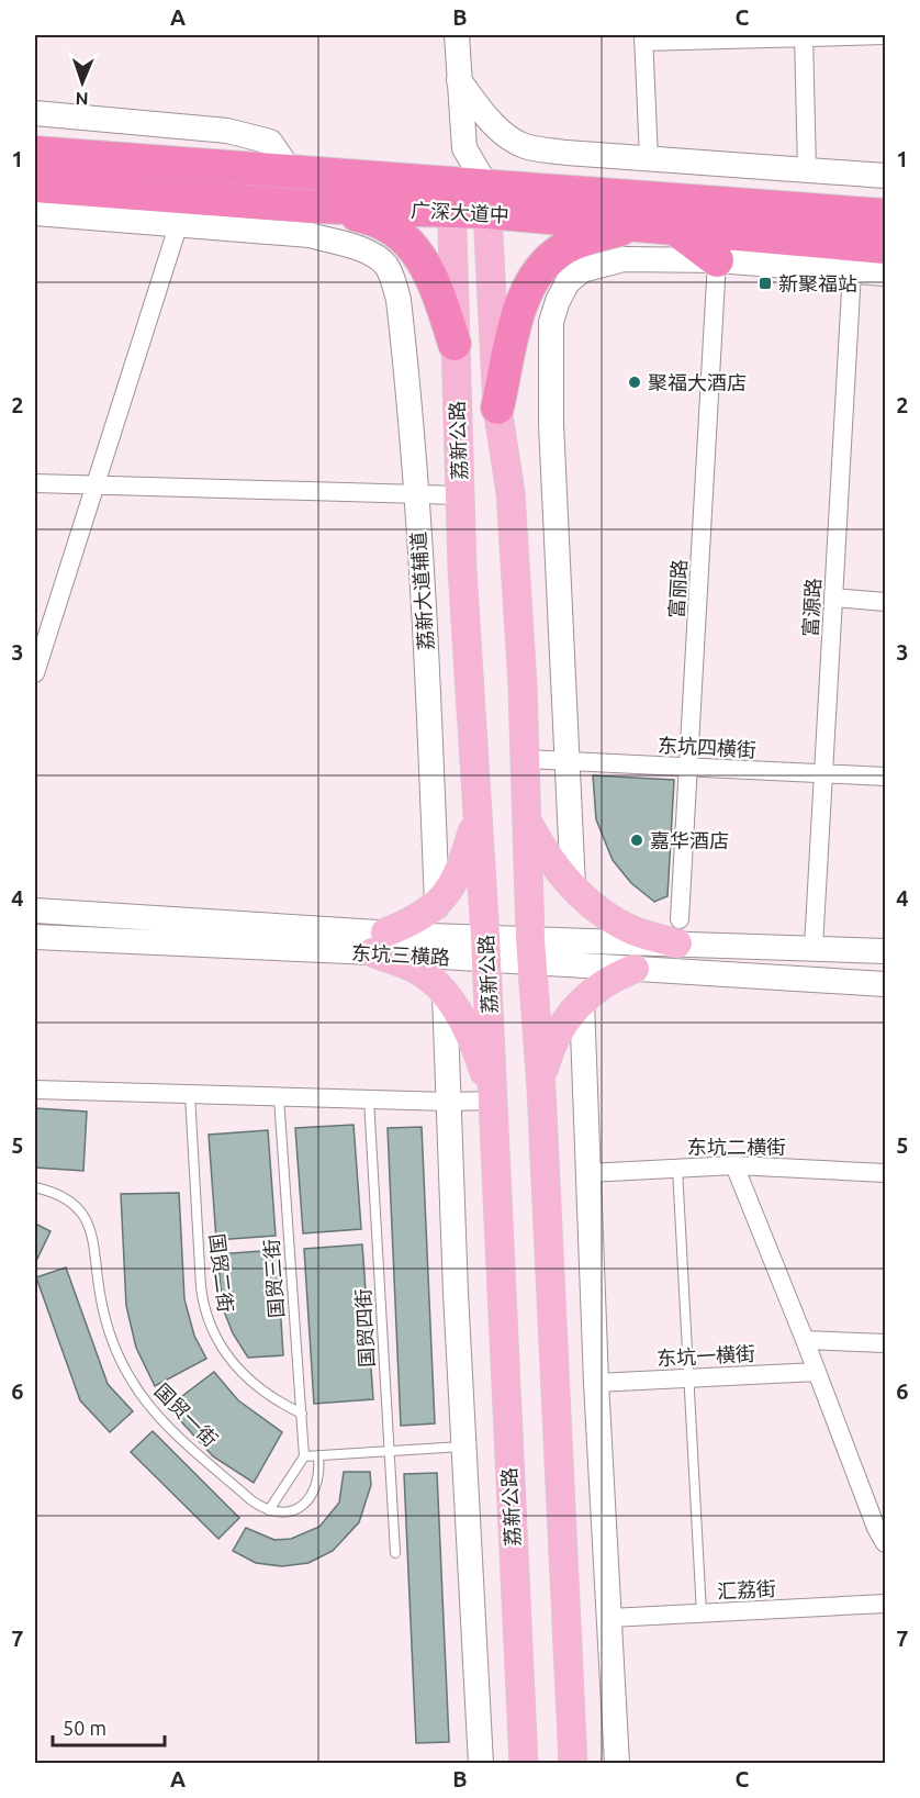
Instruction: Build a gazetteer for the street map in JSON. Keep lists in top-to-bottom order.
{
  "streets": {
    "highway": ["广深大道中"],
    "main road": ["荔新公路"],
    "street": [
      "富丽路",
      "荔新大道辅道",
      "富源路",
      "东坑四横街",
      "东坑三横路",
      "东坑二横街",
      "东坑一横街",
      "汇荔街"
    ],
    "lane": [
      "国贸二街",
      "国贸三街",
      "国贸四街",
      "国贸一街"
    ]
  },
  "crossings": [
    ["广深大道中", "荔新公路"],
    ["荔新公路", "东坑四横街"],
    ["荔新公路", "东坑三横路"],
    ["富丽路", "东坑四横街"],
    ["富丽路", "东坑三横路"],
    ["富源路", "东坑四横街"],
    ["富源路", "东坑三横路"],
    ["国贸二街", "国贸三街"]
  ],
  "places": {
    "transit": ["新聚福站"],
    "other": ["聚福大酒店", "嘉华酒店"]
  },
  "scale_bar": "50 m",
  "north": "bottom",
  "grid": {
    "columns": ["A", "B", "C"],
    "rows": [
      "1",
      "2",
      "3",
      "4",
      "5",
      "6",
      "7"
    ]
  }
}
